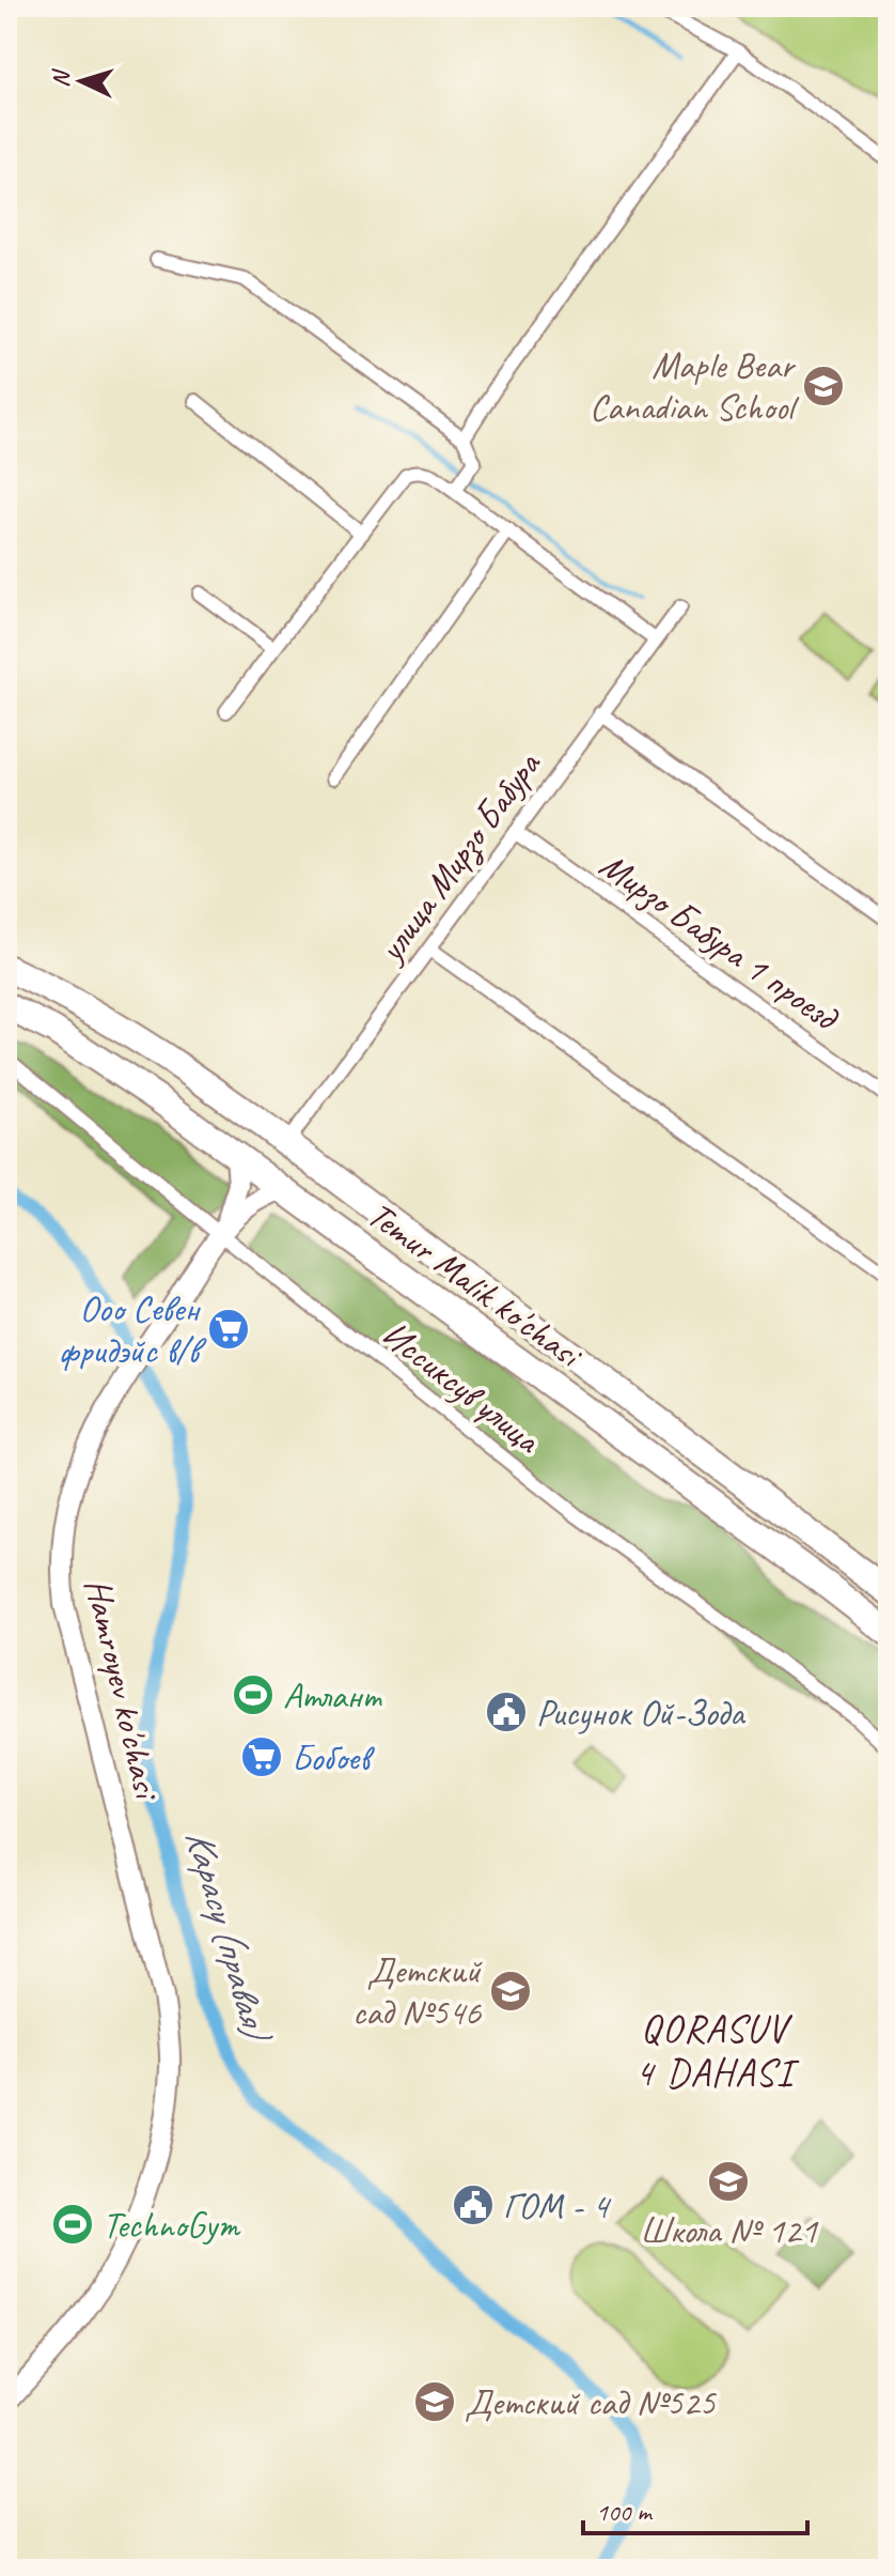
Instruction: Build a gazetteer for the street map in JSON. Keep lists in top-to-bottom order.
{
  "streets": {
    "highway": ["Temur Malik ko'chasi"],
    "main road": ["Hamroyev ko'chasi"],
    "street": ["улица Мирзо Бабура", "Мирзо Бабура 1 проезд", "Иссиксув улица"]
  },
  "crossings": [
    ["улица Мирзо Бабура", "Мирзо Бабура 1 проезд"],
    ["улица Мирзо Бабура", "Temur Malik ko'chasi"],
    ["Temur Malik ko'chasi", "Hamroyev ko'chasi"],
    ["Иссиксув улица", "Hamroyev ko'chasi"]
  ],
  "districts": ["QORASUV 4 DAHASI"],
  "water": ["Карасу (правая)"],
  "places": {
    "school or university": [
      "Maple Bear Canadian School",
      "Детский сад №546",
      "Школа № 121",
      "Детский сад №525"
    ],
    "supermarket": ["Ооо Севен фридэйс в/в", "Бобоев"],
    "sports": ["Атлант", "TechnoGym"],
    "public building": ["Рисунок Ой-Зода", "ГОМ - 4"]
  },
  "scale_bar": "100 m",
  "north": "left"
}
